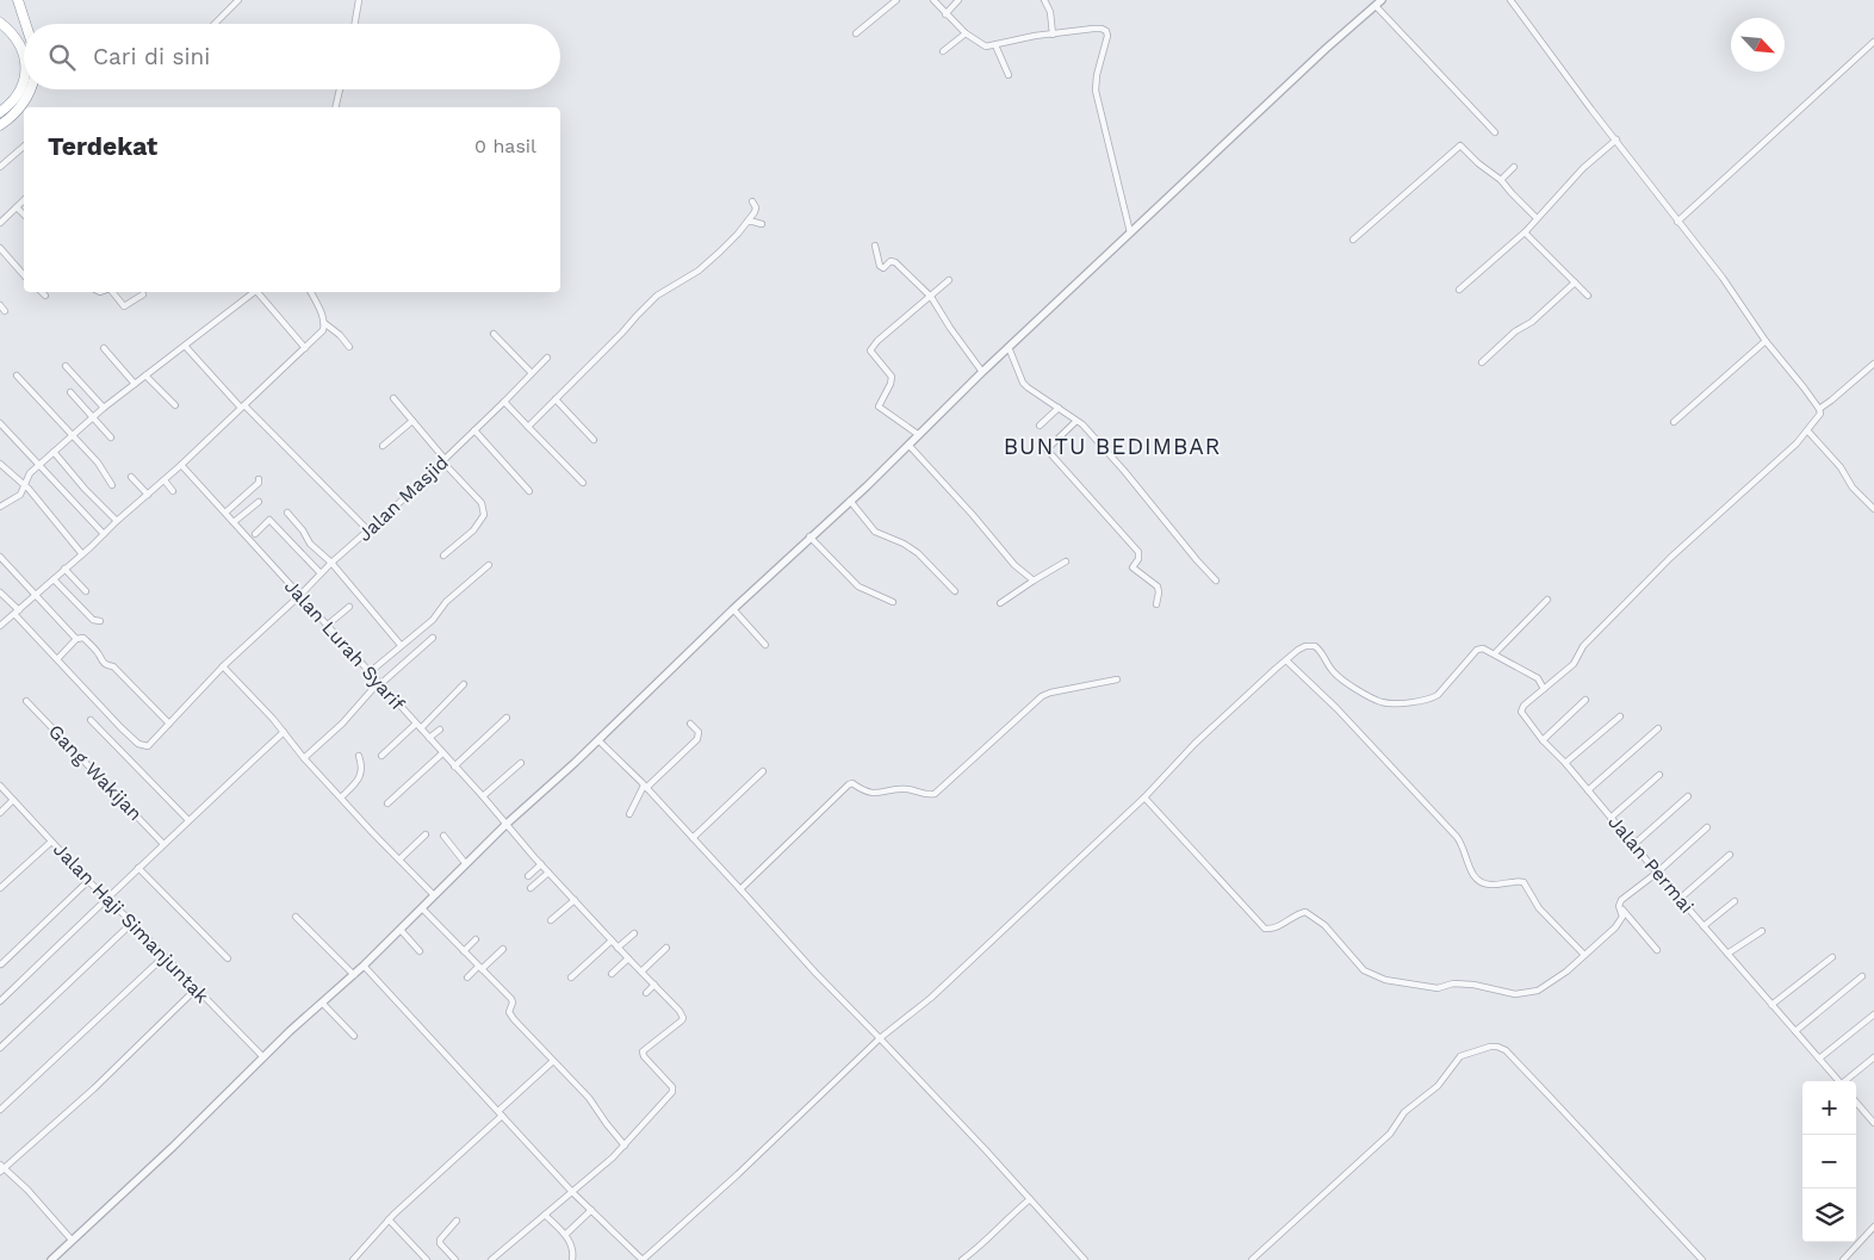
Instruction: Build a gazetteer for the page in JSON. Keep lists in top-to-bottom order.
{
  "streets": {
    "street": [
      "Jalan Masjid",
      "Jalan Lurah Syarif",
      "Gang Wakijan",
      "Jalan Permai",
      "Jalan Haji Simanjuntak"
    ]
  },
  "crossings": [
    ["Jalan Masjid", "Jalan Lurah Syarif"]
  ],
  "districts": ["BUNTU BEDIMBAR"],
  "north": "bottom right",
  "page": {
    "search": "Cari di sini",
    "heading": ["Terdekat", "0 hasil"],
    "map_buttons": ["+", "−"]
  }
}
